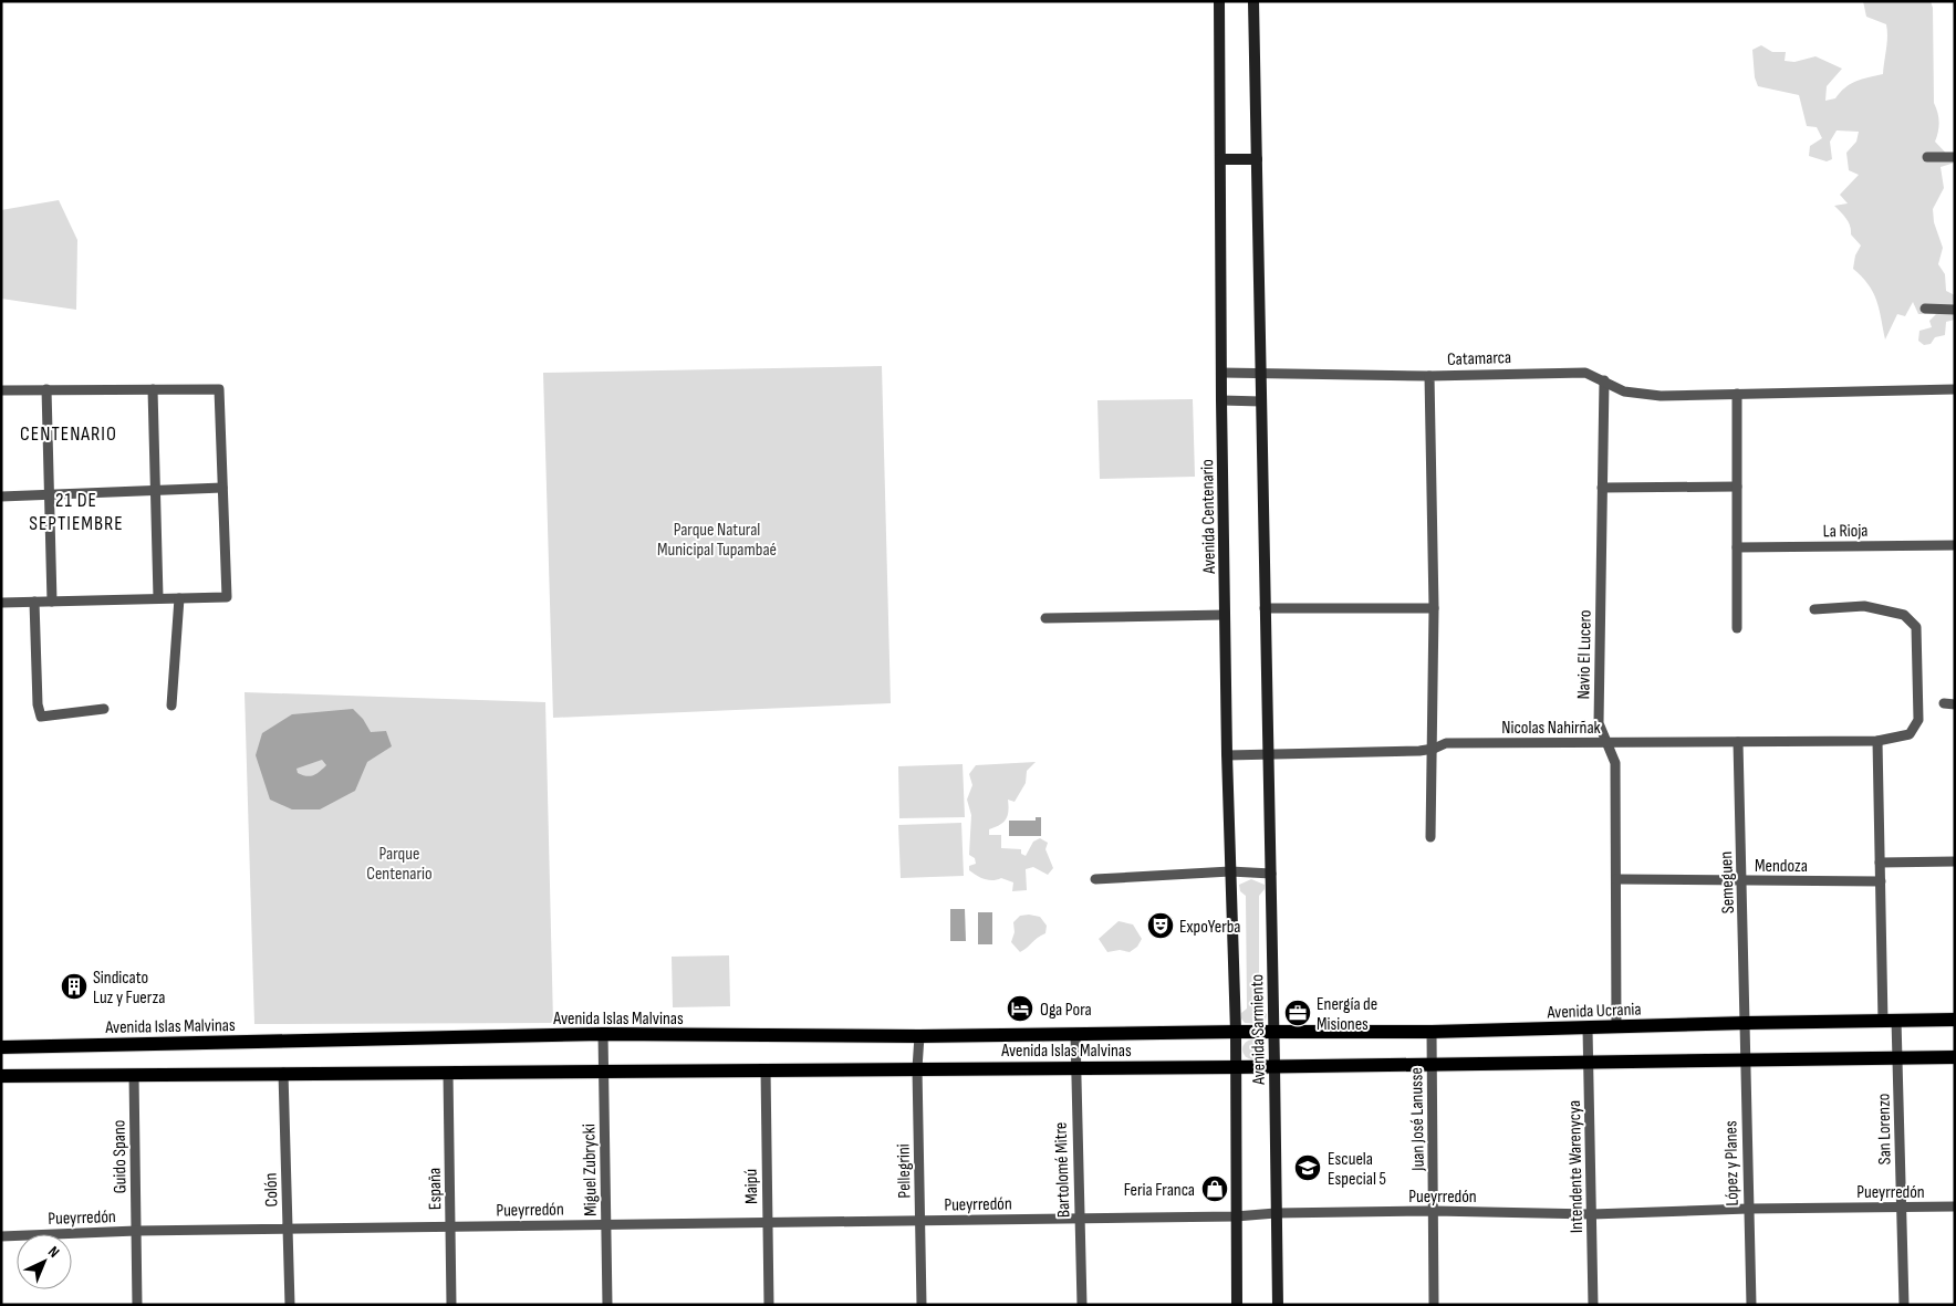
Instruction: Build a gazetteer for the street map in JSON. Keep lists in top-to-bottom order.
{
  "streets": {
    "main road": [
      "Avenida Centenario",
      "Avenida Ucrania",
      "Avenida Islas Malvinas",
      "Avenida Sarmiento"
    ],
    "street": [
      "Catamarca",
      "La Rioja",
      "Navio El Lucero",
      "Nicolas Nahirñak",
      "Mendoza",
      "Semeguen",
      "Juan José Lanusse",
      "San Lorenzo",
      "Guido Spano",
      "López y Planes",
      "Intendente Warenycya",
      "Miguel Zubrycki",
      "Bartolomé Mitre",
      "Pellegrini",
      "Maipú",
      "España",
      "Colón",
      "Pueyrredón"
    ]
  },
  "crossings": [
    ["Catamarca", "Navio El Lucero"],
    ["Catamarca", "Nicolas Nahirñak"],
    ["Avenida Centenario", "Nicolas Nahirñak"],
    ["Avenida Centenario", "Avenida Ucrania"],
    ["Avenida Centenario", "Avenida Islas Malvinas"],
    ["Avenida Centenario", "Avenida Sarmiento"],
    ["Navio El Lucero", "Nicolas Nahirñak"],
    ["Navio El Lucero", "Mendoza"],
    ["Navio El Lucero", "Avenida Ucrania"],
    ["Nicolas Nahirñak", "Semeguen"],
    ["Nicolas Nahirñak", "Avenida Sarmiento"],
    ["Nicolas Nahirñak", "San Lorenzo"],
    ["Mendoza", "Semeguen"],
    ["Mendoza", "San Lorenzo"],
    ["Semeguen", "Avenida Ucrania"],
    ["Semeguen", "López y Planes"],
    ["Avenida Ucrania", "Avenida Islas Malvinas"],
    ["Avenida Ucrania", "Avenida Sarmiento"],
    ["Avenida Ucrania", "Juan José Lanusse"],
    ["Avenida Ucrania", "San Lorenzo"],
    ["Avenida Ucrania", "López y Planes"],
    ["Avenida Ucrania", "Intendente Warenycya"],
    ["Avenida Islas Malvinas", "Avenida Sarmiento"],
    ["Avenida Islas Malvinas", "Guido Spano"],
    ["Avenida Islas Malvinas", "Miguel Zubrycki"],
    ["Avenida Islas Malvinas", "Bartolomé Mitre"],
    ["Avenida Islas Malvinas", "Pellegrini"],
    ["Avenida Islas Malvinas", "Maipú"],
    ["Avenida Islas Malvinas", "España"],
    ["Avenida Islas Malvinas", "Colón"],
    ["Avenida Sarmiento", "Pueyrredón"],
    ["Juan José Lanusse", "Pueyrredón"],
    ["San Lorenzo", "Pueyrredón"],
    ["Guido Spano", "Pueyrredón"],
    ["López y Planes", "Pueyrredón"],
    ["Intendente Warenycya", "Pueyrredón"],
    ["Miguel Zubrycki", "Pueyrredón"],
    ["Bartolomé Mitre", "Pueyrredón"],
    ["Pellegrini", "Pueyrredón"],
    ["Maipú", "Pueyrredón"],
    ["España", "Pueyrredón"],
    ["Colón", "Pueyrredón"]
  ],
  "districts": ["CENTENARIO", "21 DE SEPTIEMBRE"],
  "parks": ["Parque Natural Municipal Tupambaé", "Parque Centenario"],
  "places": {
    "theatre": ["ExpoYerba"],
    "building": ["Sindicato Luz y Fuerza"],
    "hotel": ["Oga Pora"],
    "office": ["Energía de Misiones"],
    "school or university": ["Escuela Especial 5"],
    "shop": ["Feria Franca"]
  },
  "north": "top right"
}
